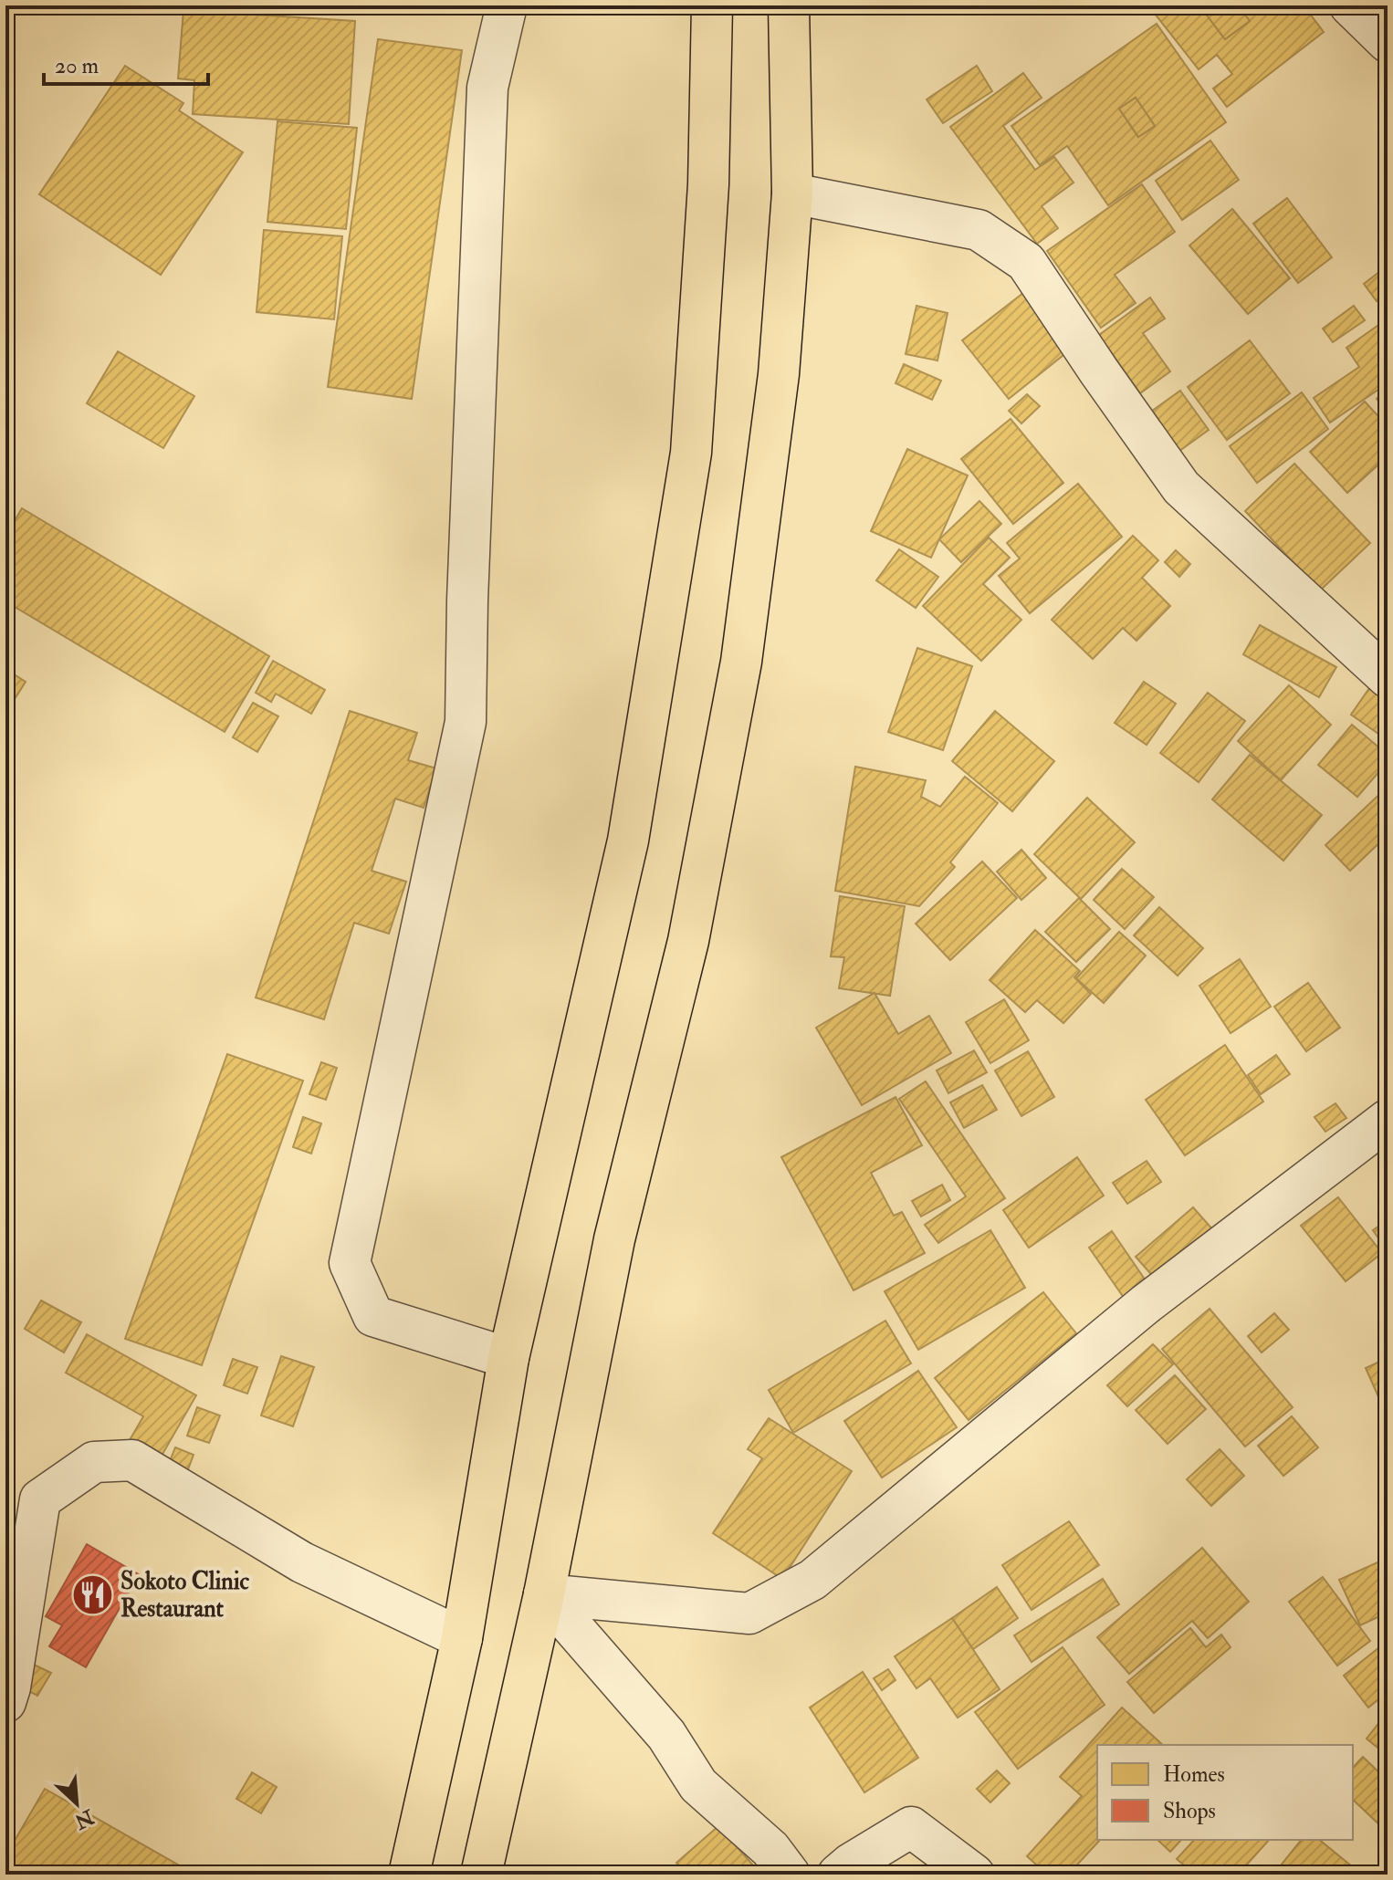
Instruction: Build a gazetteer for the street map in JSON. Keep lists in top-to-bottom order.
{
  "places": {
    "restaurant": ["Sokoto Clinic Restaurant"]
  },
  "legend": ["Homes", "Shops"],
  "scale_bar": "20 m",
  "north": "bottom right"
}
